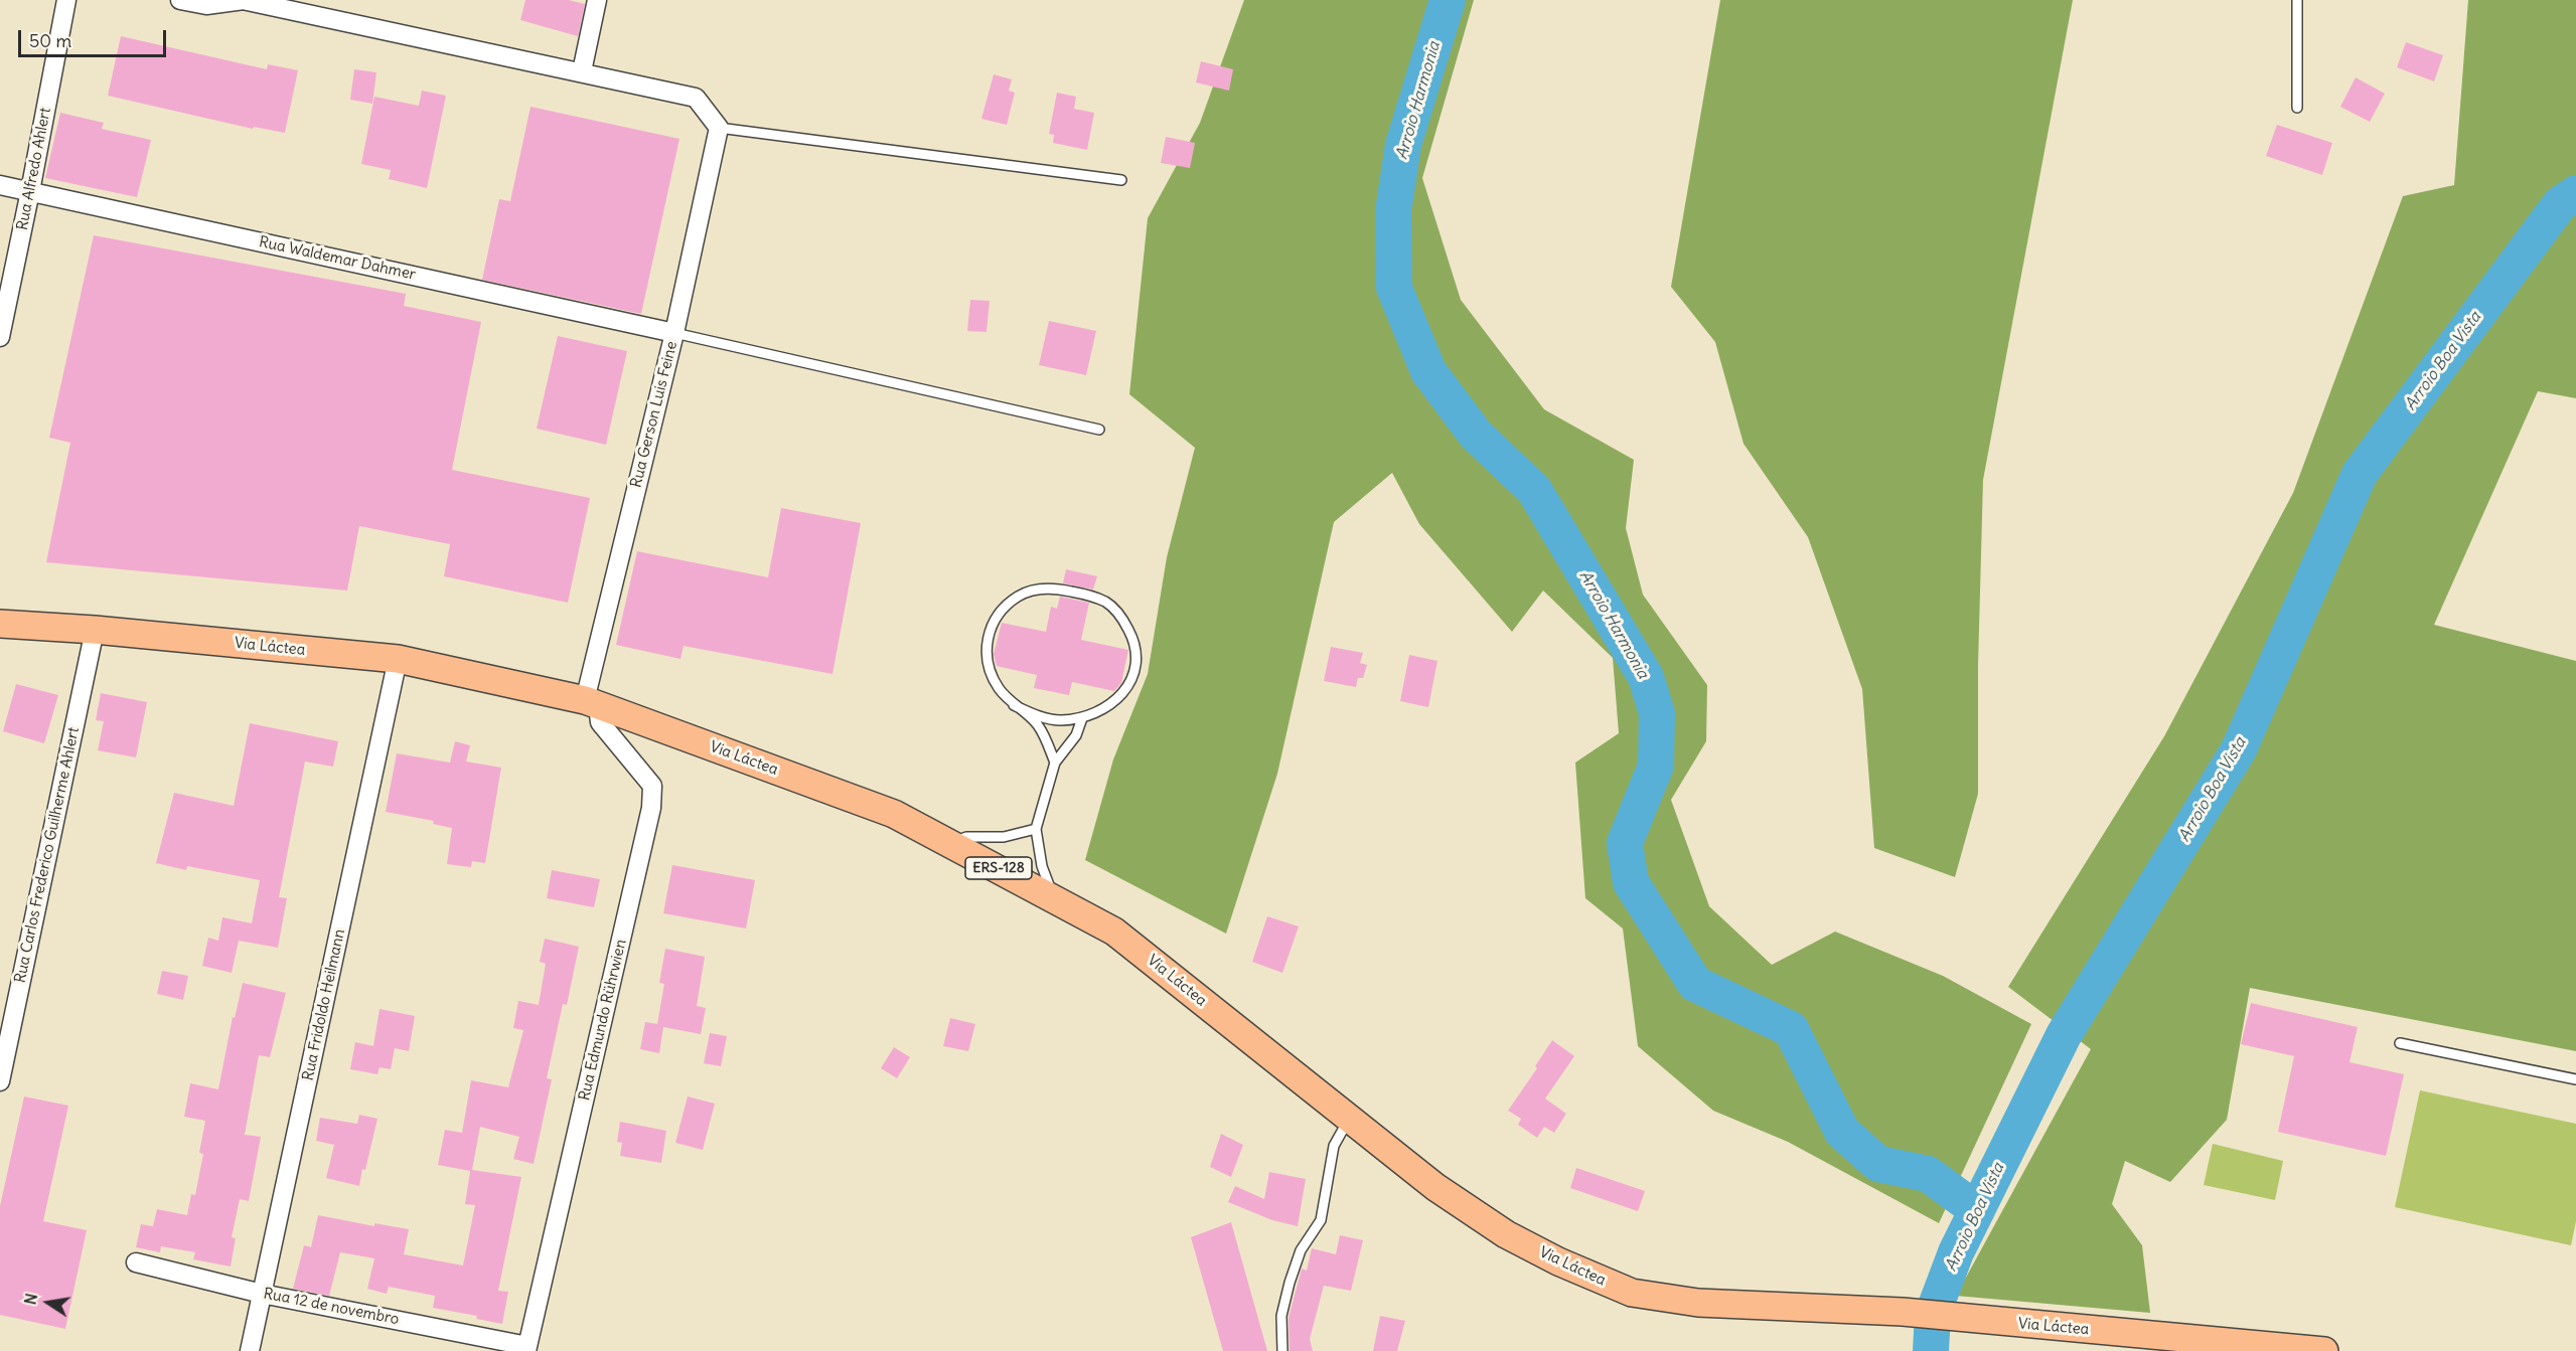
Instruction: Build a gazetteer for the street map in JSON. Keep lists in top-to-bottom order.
{
  "streets": {
    "main road": ["Via Láctea", "ERS-128"],
    "street": [
      "Rua Alfredo Ahlert",
      "Rua Waldemar Dahmer",
      "Rua Gerson Luis Feine",
      "Rua Carlos Frederico Guilherme Ahlert",
      "Rua Fridoldo Heilmann",
      "Rua Edmundo Rührwien",
      "Rua 12 de novembro"
    ]
  },
  "crossings": [
    ["Rua Alfredo Ahlert", "Rua Waldemar Dahmer"],
    ["Rua Waldemar Dahmer", "Rua Gerson Luis Feine"],
    ["Rua Gerson Luis Feine", "Via Láctea"],
    ["Rua Gerson Luis Feine", "Rua Edmundo Rührwien"],
    ["Via Láctea", "Rua Carlos Frederico Guilherme Ahlert"],
    ["Via Láctea", "Rua Fridoldo Heilmann"],
    ["Via Láctea", "Rua Edmundo Rührwien"],
    ["Rua Fridoldo Heilmann", "Rua 12 de novembro"],
    ["Rua Edmundo Rührwien", "Rua 12 de novembro"]
  ],
  "water": ["Arroio Harmonia", "Arroio Boa Vista"],
  "scale_bar": "50 m",
  "north": "left"
}
